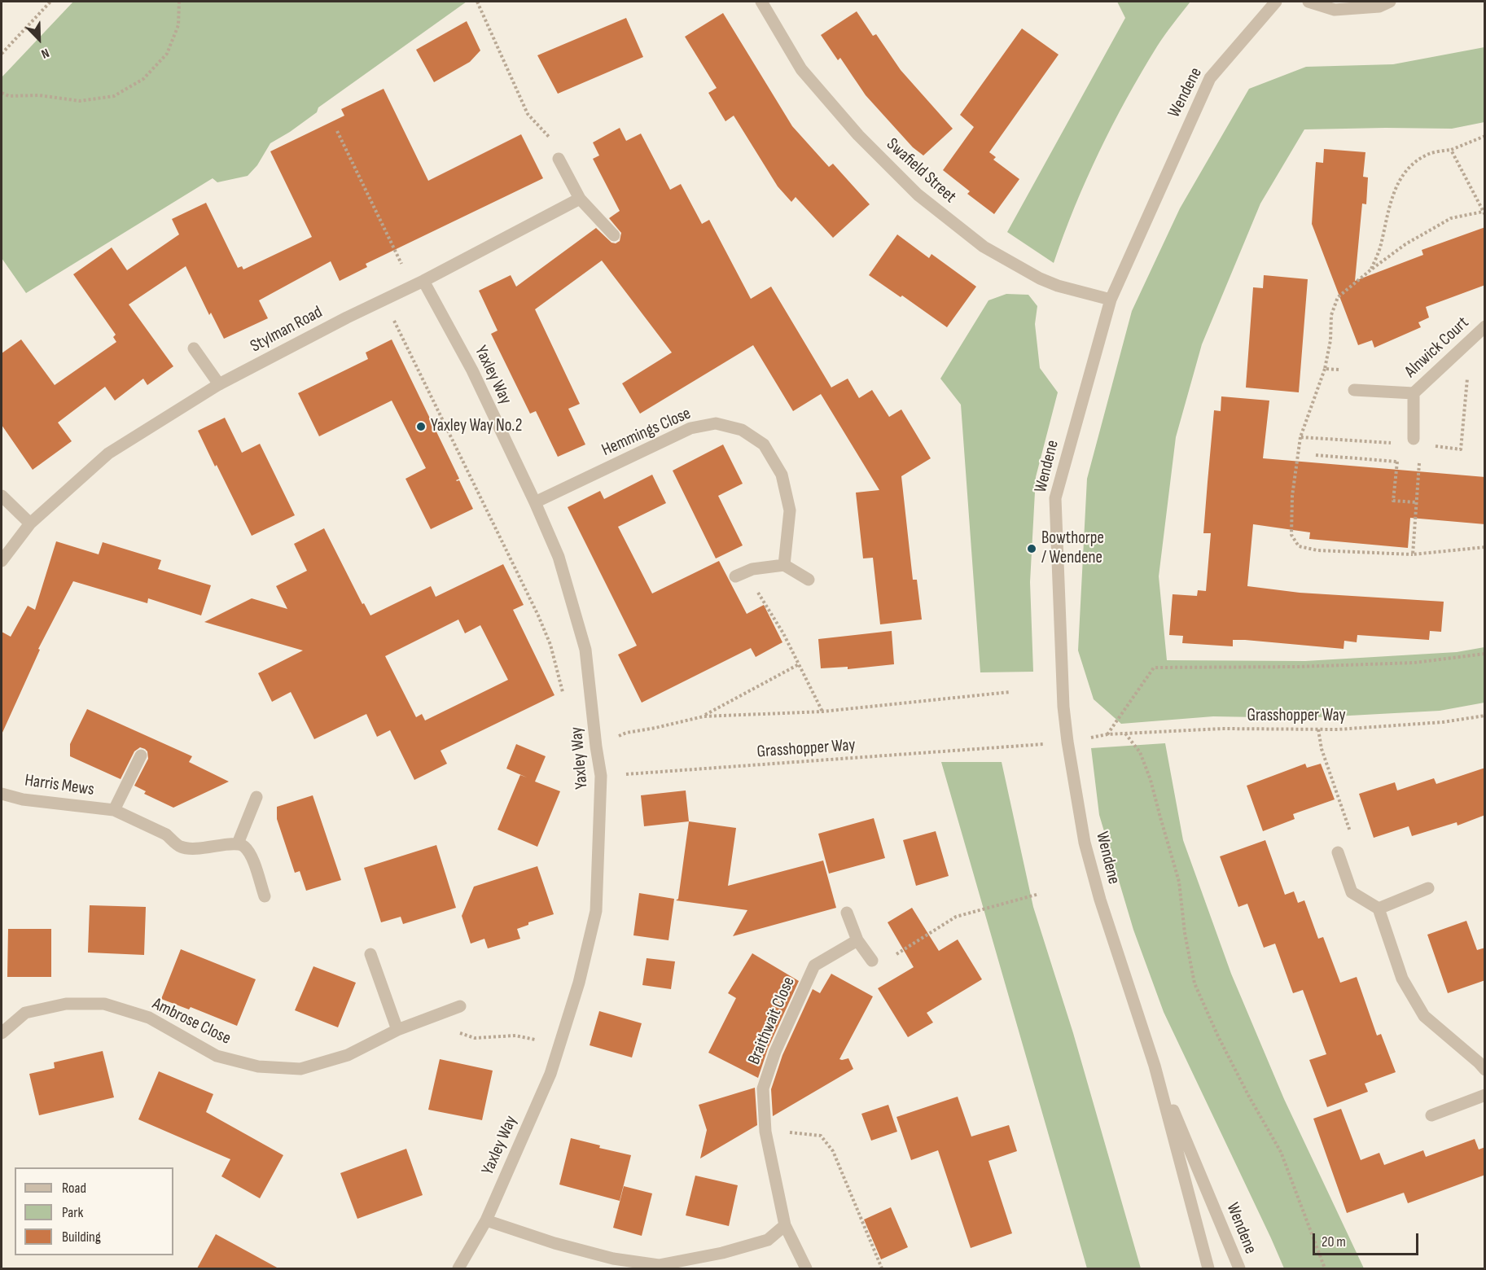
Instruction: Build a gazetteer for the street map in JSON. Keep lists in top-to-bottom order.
{
  "streets": {
    "street": [
      "Wendene",
      "Swafield Street",
      "Stylman Road",
      "Alnwick Court",
      "Yaxley Way",
      "Hemmings Close",
      "Harris Mews",
      "Braithwait Close",
      "Ambrose Close"
    ],
    "path": ["Grasshopper Way"]
  },
  "crossings": [
    ["Wendene", "Swafield Street"],
    ["Stylman Road", "Yaxley Way"],
    ["Yaxley Way", "Hemmings Close"],
    ["Yaxley Way", "Grasshopper Way"]
  ],
  "places": ["Yaxley Way No.2", "Bowthorpe / Wendene"],
  "legend": ["Road", "Park", "Building"],
  "scale_bar": "20 m",
  "north": "bottom right"
}
